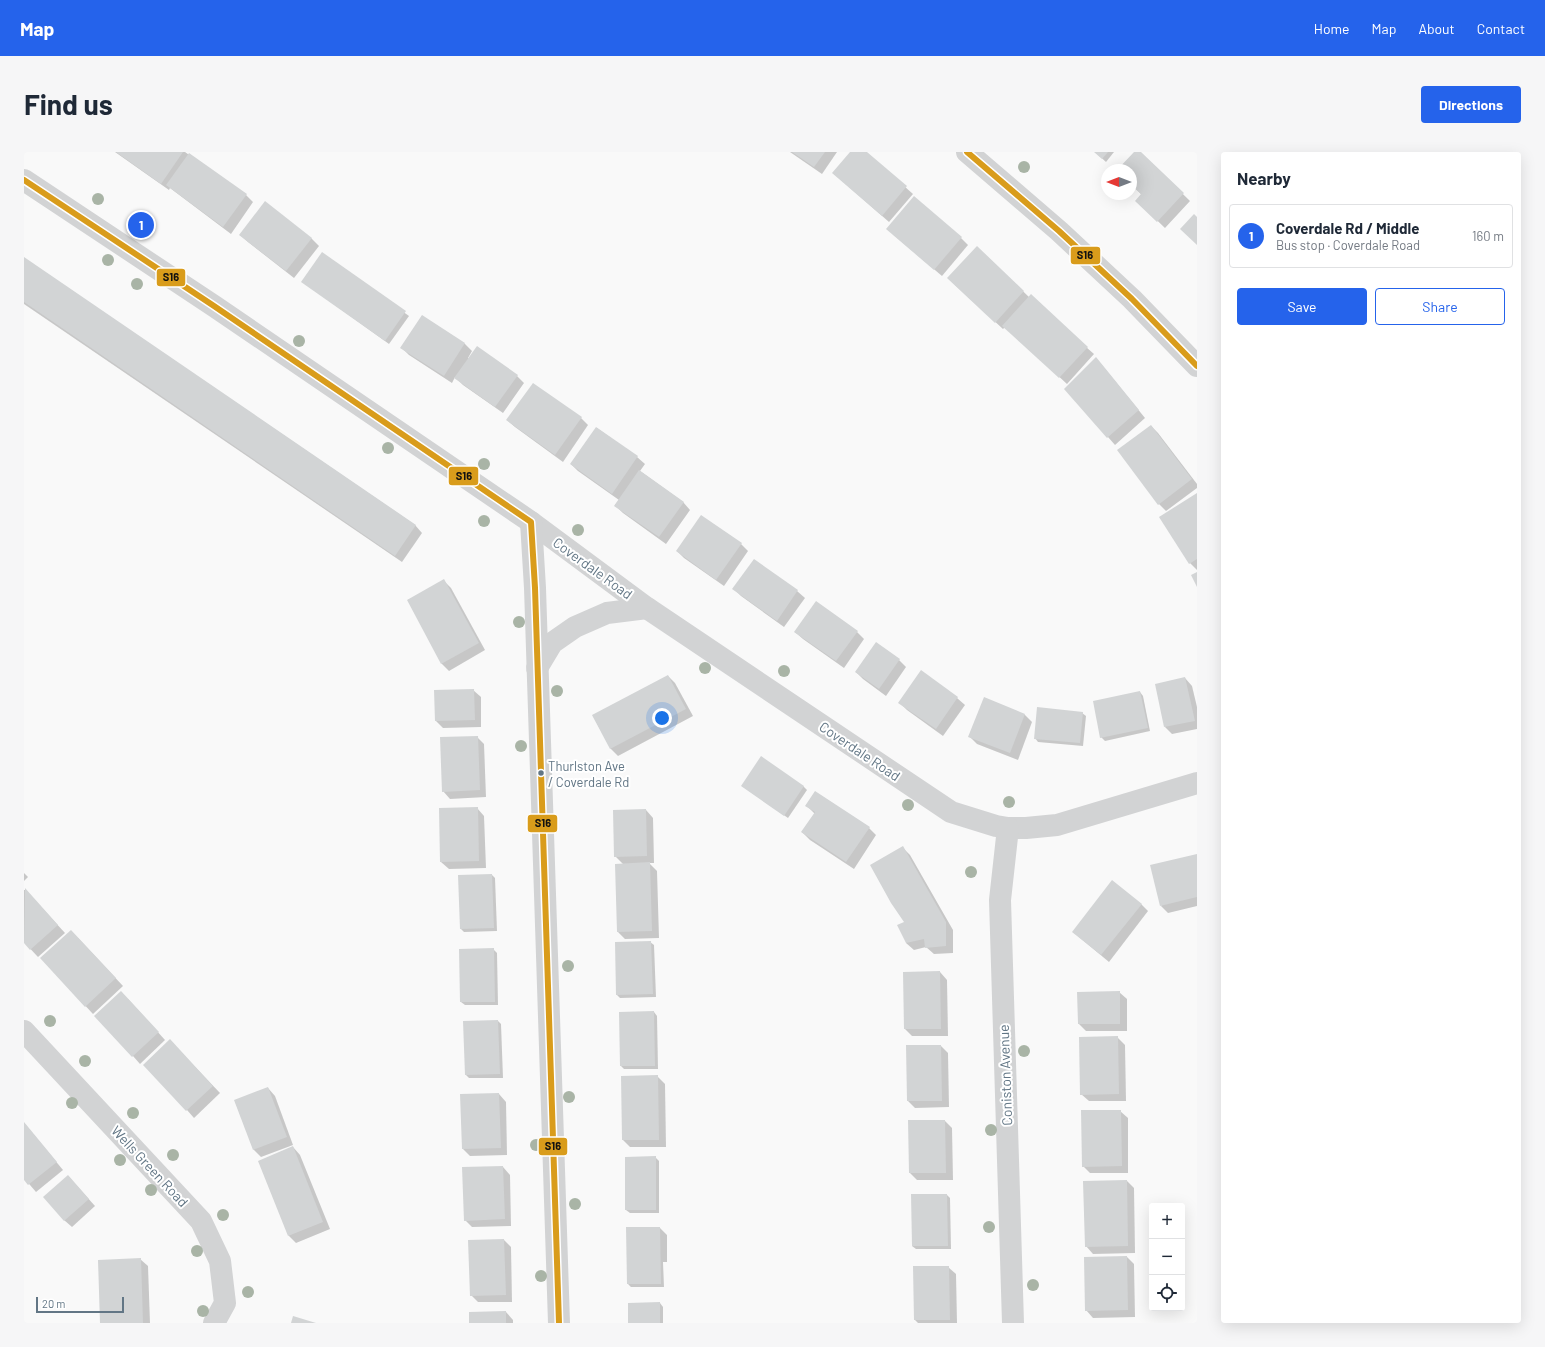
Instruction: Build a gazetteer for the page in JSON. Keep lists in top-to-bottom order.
{
  "streets": {
    "street": ["Coverdale Road", "Coniston Avenue", "Wells Green Road"]
  },
  "crossings": [
    ["Coverdale Road", "Coniston Avenue"]
  ],
  "places": ["Thurlston Ave / Coverdale Rd"],
  "lines": ["transit line S16"],
  "scale_bar": "20 m",
  "north": "left",
  "page": {
    "header": "Map",
    "nav": [
      "Home",
      "Map",
      "About",
      "Contact"
    ],
    "buttons": [
      "Directions",
      ["Save", "Share"]
    ],
    "title": "Find us",
    "heading": "Nearby",
    "list": [
      {
        "mark": "1",
        "name": "Coverdale Rd / Middle",
        "note": "Bus stop · Coverdale Road",
        "value": "160 m"
      }
    ],
    "pins": "1",
    "map_buttons": ["+", "−"],
    "scale": "20 m"
  }
}
